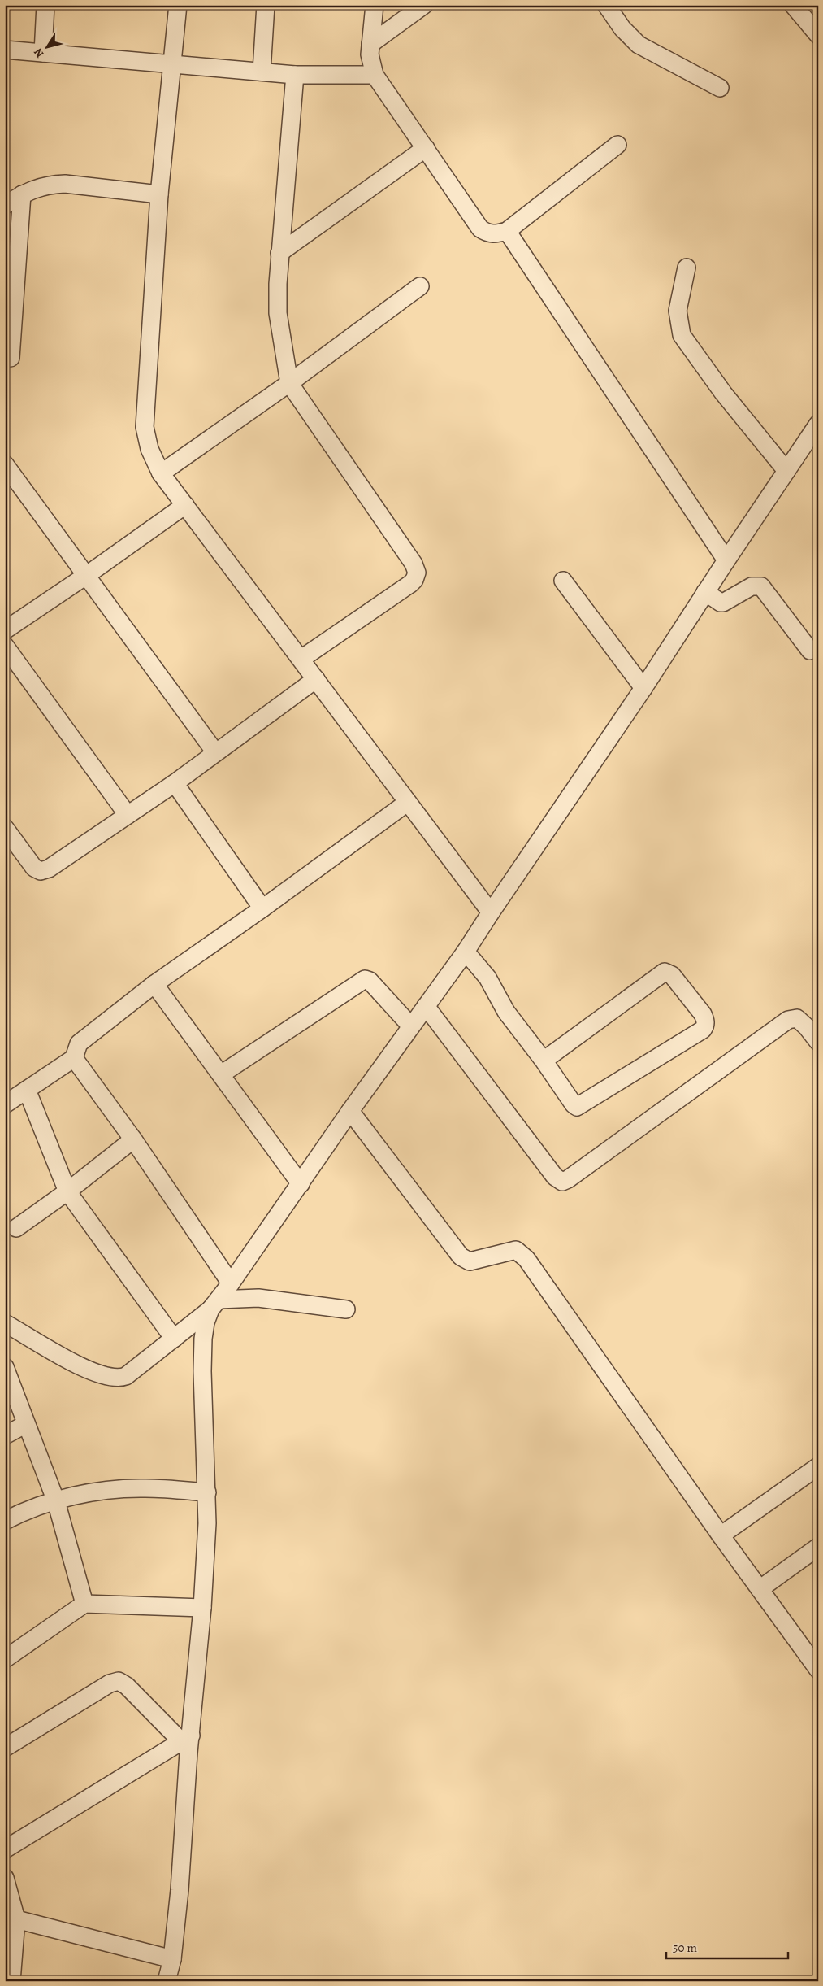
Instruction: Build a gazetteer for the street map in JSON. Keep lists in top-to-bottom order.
{
  "scale_bar": "50 m",
  "north": "bottom left"
}
